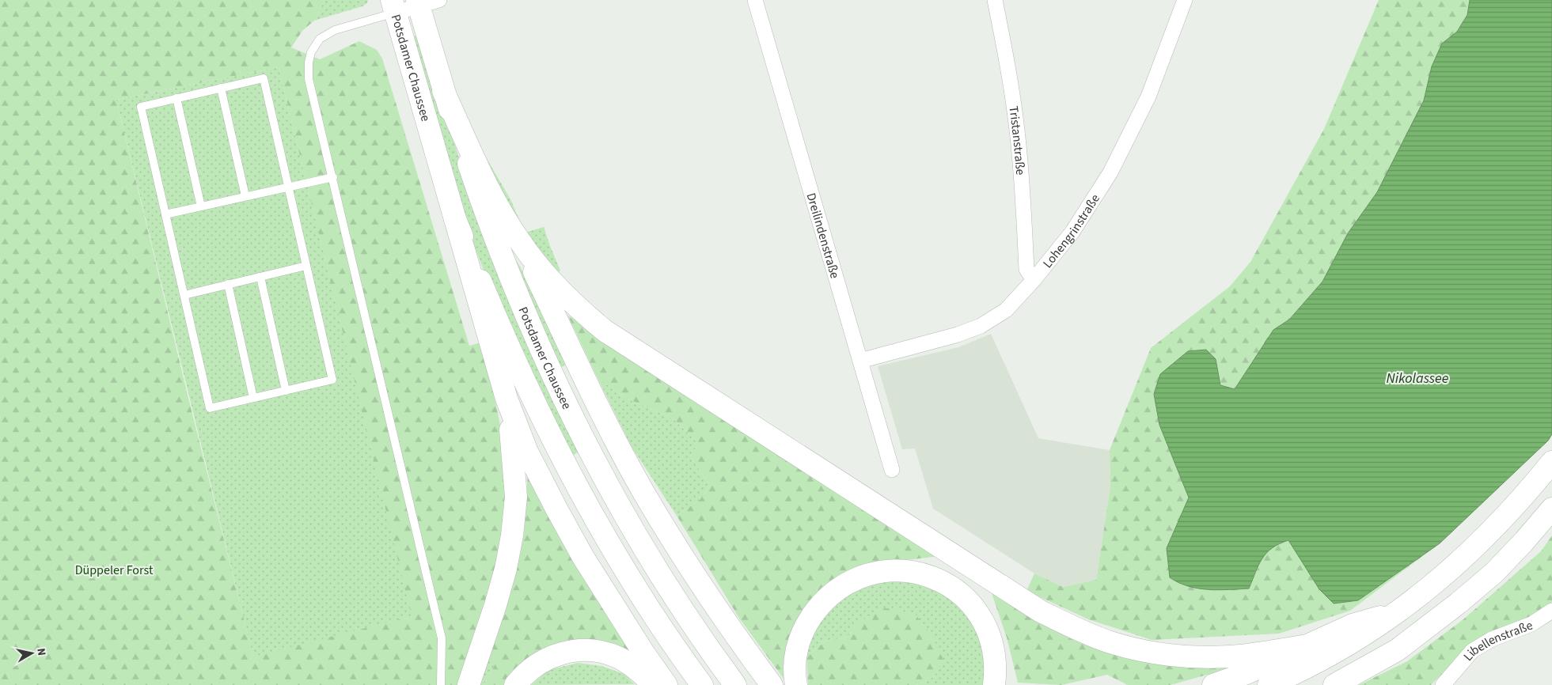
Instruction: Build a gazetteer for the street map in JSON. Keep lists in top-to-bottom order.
{
  "streets": {
    "main road": ["Potsdamer Chaussee"],
    "street": [
      "Tristanstraße",
      "Lohengrinstraße",
      "Dreilindenstraße",
      "Libellenstraße"
    ]
  },
  "crossings": [
    ["Tristanstraße", "Lohengrinstraße"],
    ["Lohengrinstraße", "Dreilindenstraße"]
  ],
  "water": ["Nikolassee"],
  "parks": ["Düppeler Forst"],
  "north": "right"
}
